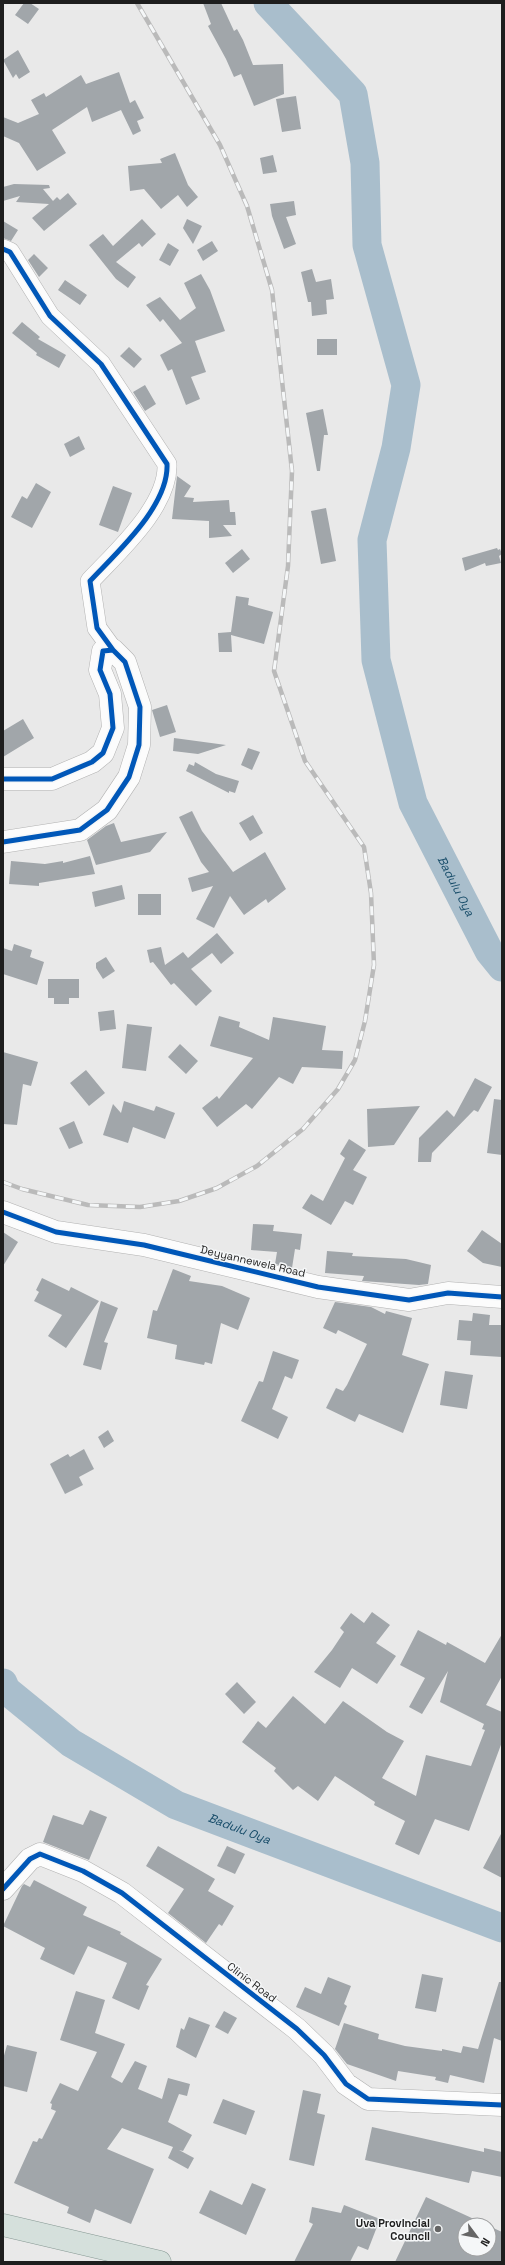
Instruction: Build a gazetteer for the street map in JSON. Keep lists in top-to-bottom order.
{
  "streets": {
    "street": ["Deyyannewela Road", "Clinic Road"]
  },
  "water": ["Badulu Oya"],
  "places": ["Uva Provincial Council"],
  "north": "bottom right"
}
